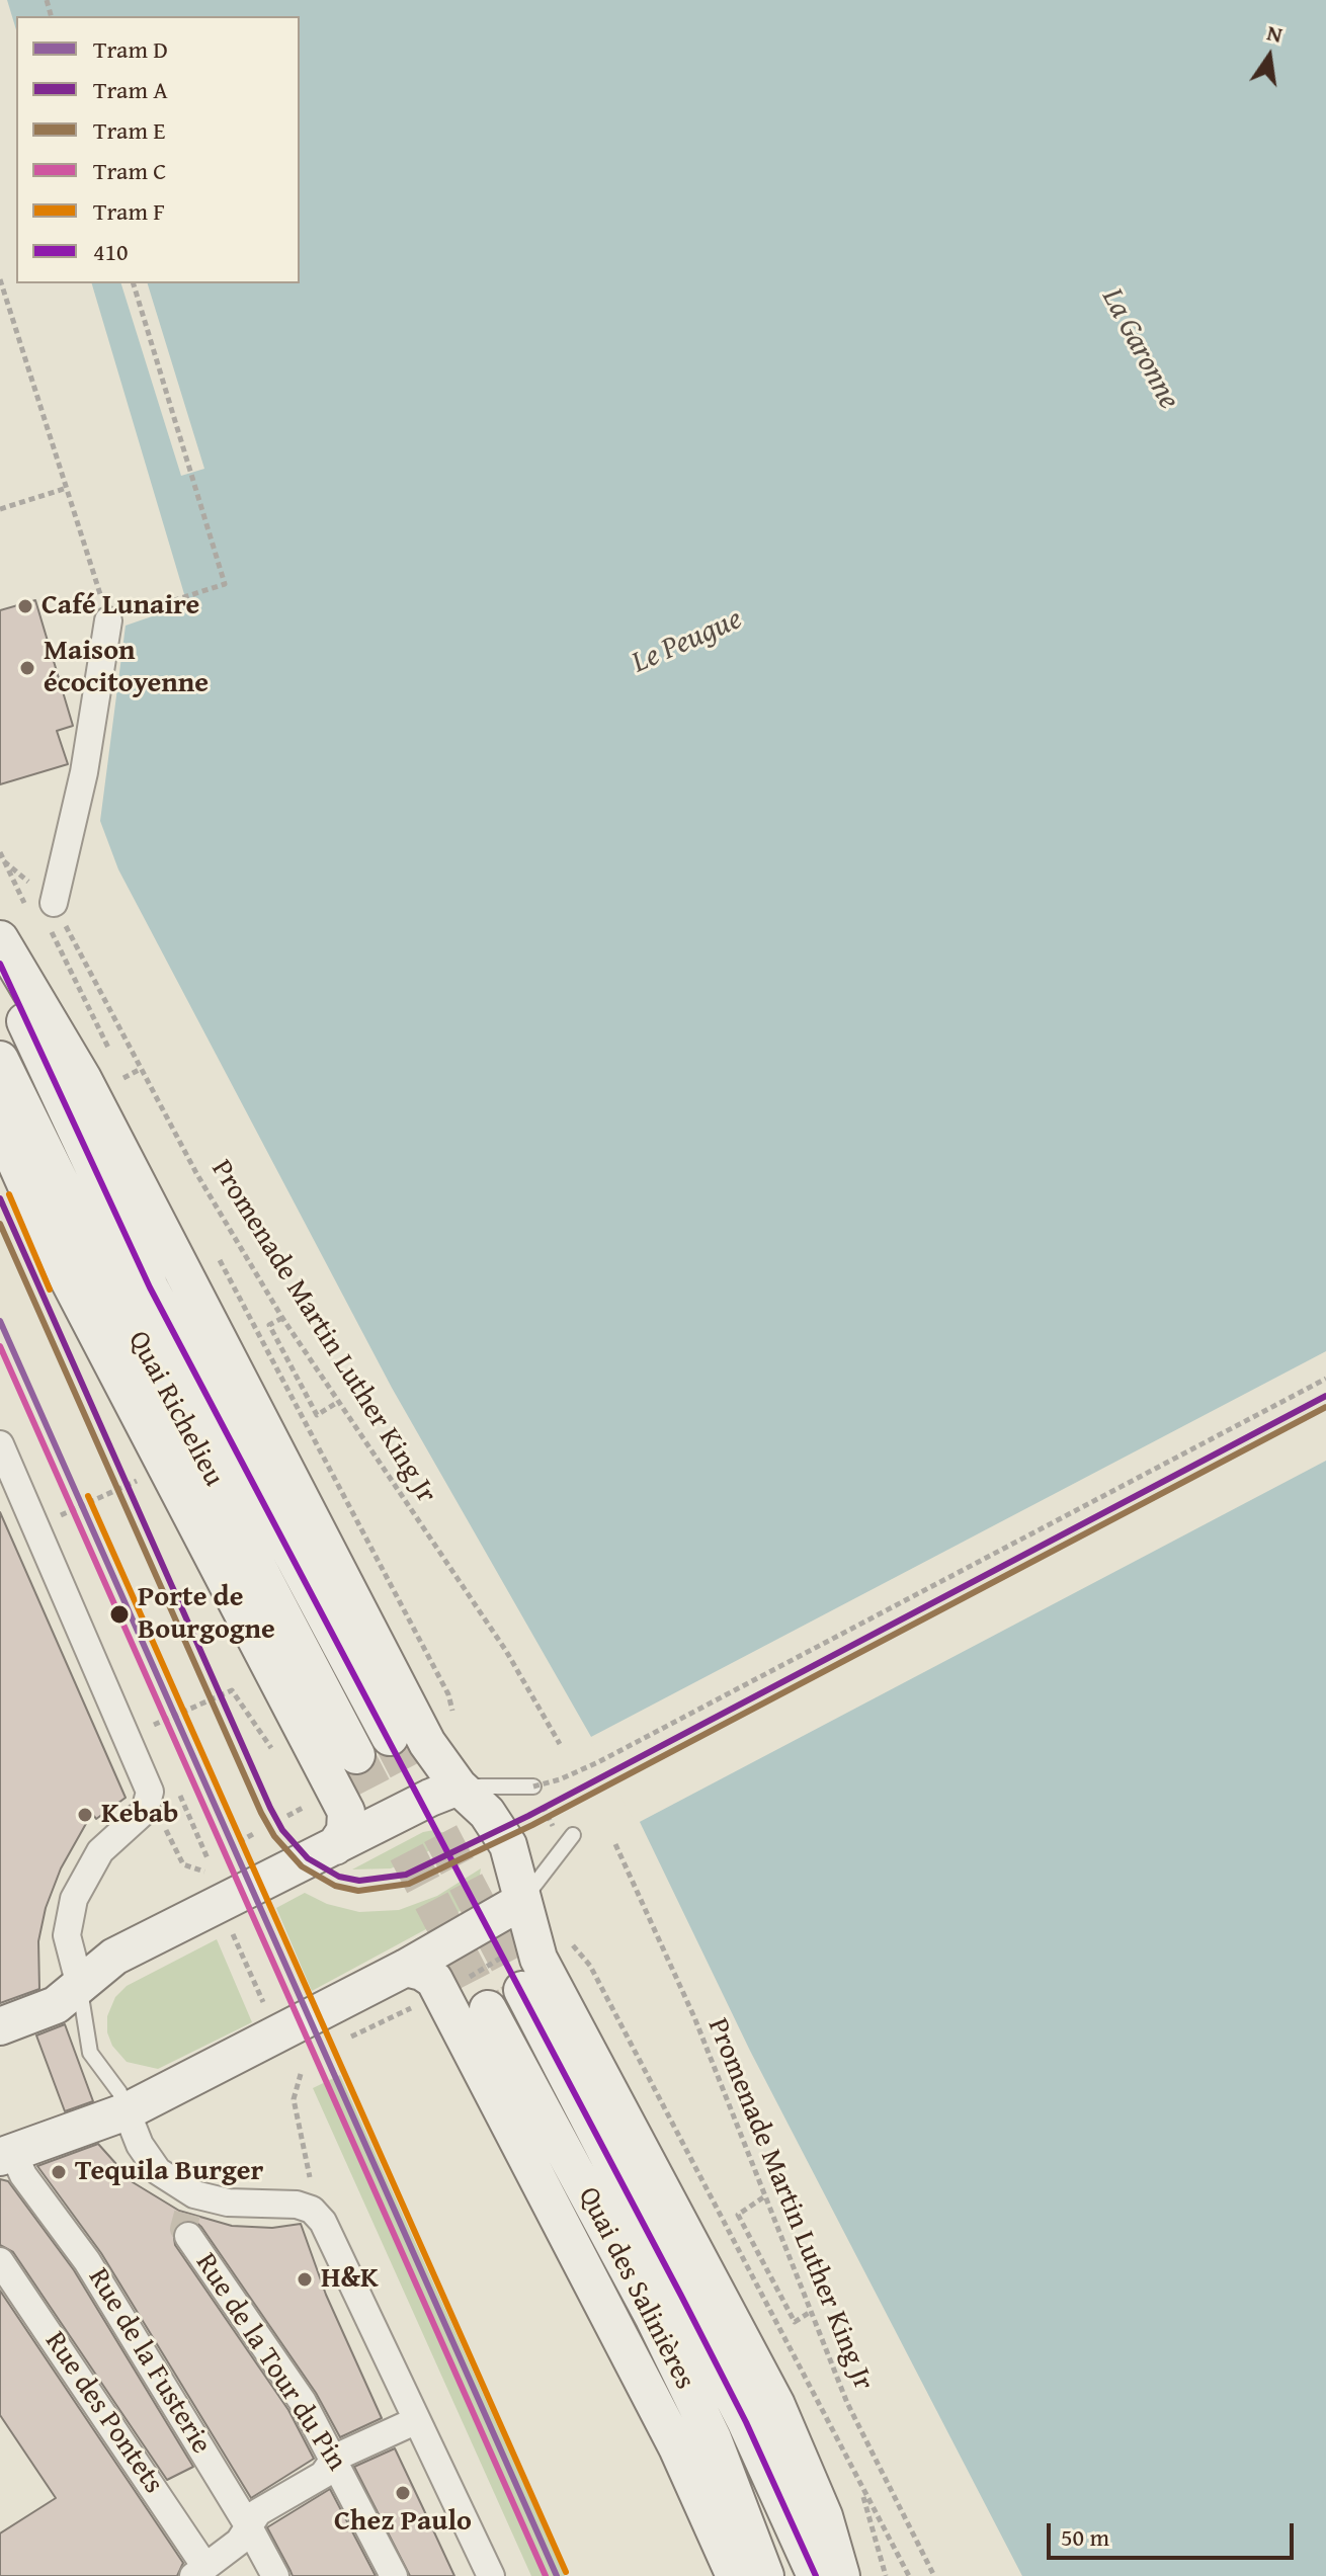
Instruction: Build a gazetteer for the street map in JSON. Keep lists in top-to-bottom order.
{
  "streets": {
    "main road": ["Quai Richelieu", "Quai des Salinières"],
    "street": ["Rue de la Fusterie", "Rue de la Tour du Pin", "Rue des Pontets"],
    "path": ["Promenade Martin Luther King Jr"]
  },
  "water": ["La Garonne", "Le Peugue"],
  "places": [
    "Café Lunaire",
    "Maison écocitoyenne",
    "Porte de Bourgogne",
    "Kebab",
    "Tequila Burger",
    "H&K",
    "Chez Paulo"
  ],
  "lines": [
    "transit line 410",
    "tram line F",
    "tram line A",
    "tram line E",
    "tram line D",
    "tram line C"
  ],
  "legend": [
    "Tram D",
    "Tram A",
    "Tram E",
    "Tram C",
    "Tram F",
    "410"
  ],
  "scale_bar": "50 m",
  "north": "top"
}
